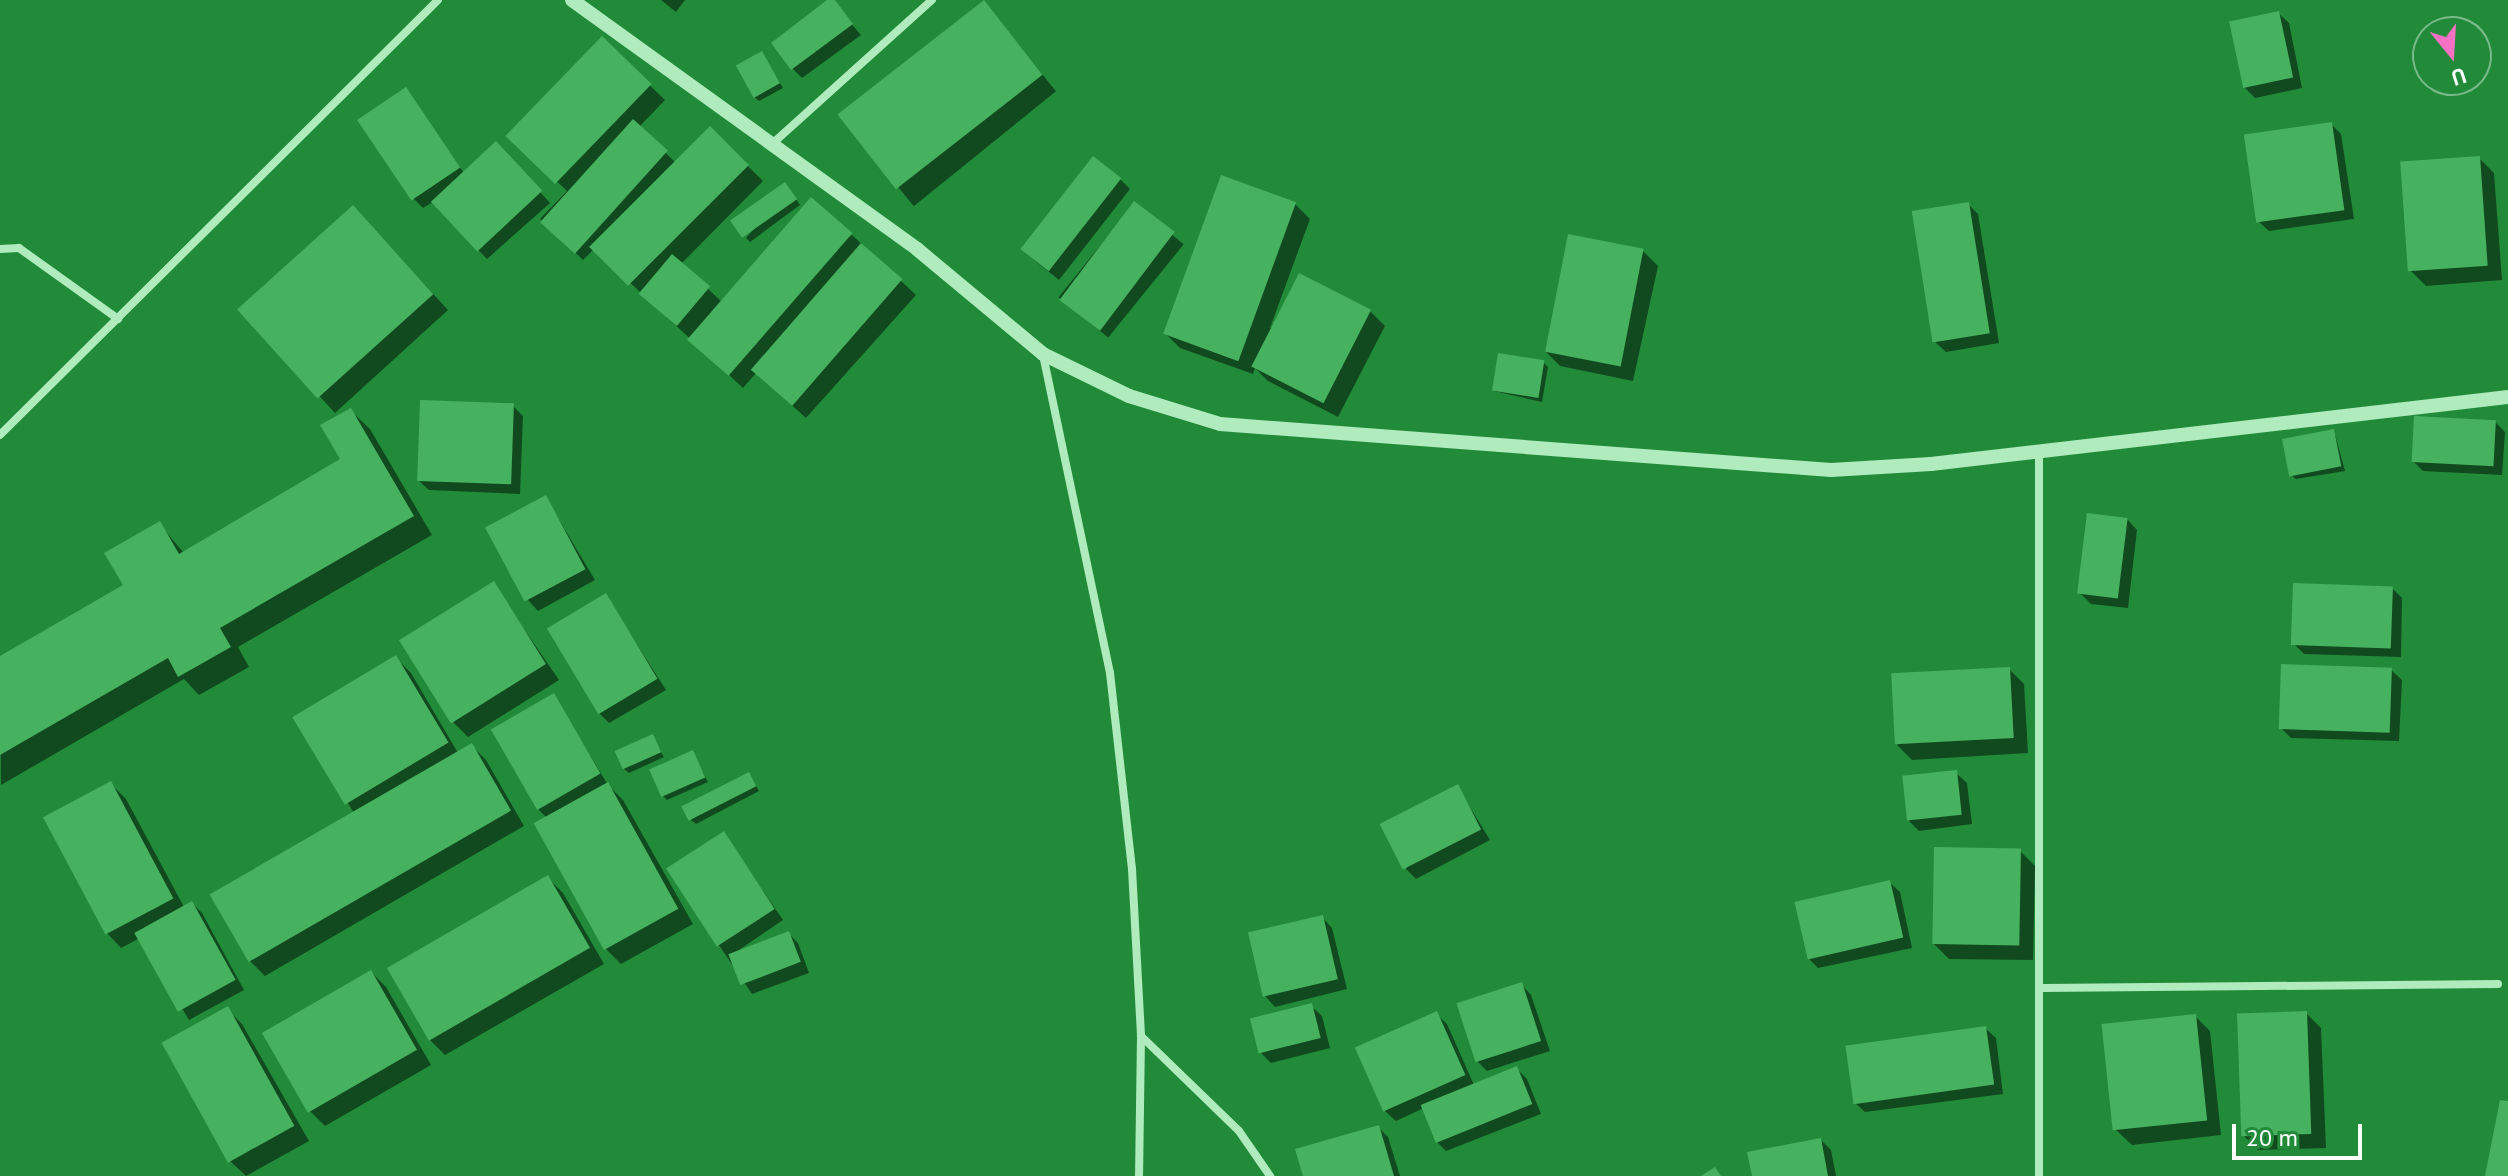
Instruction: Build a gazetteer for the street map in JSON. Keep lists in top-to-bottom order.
{
  "scale_bar": "20 m",
  "north": "bottom"
}
